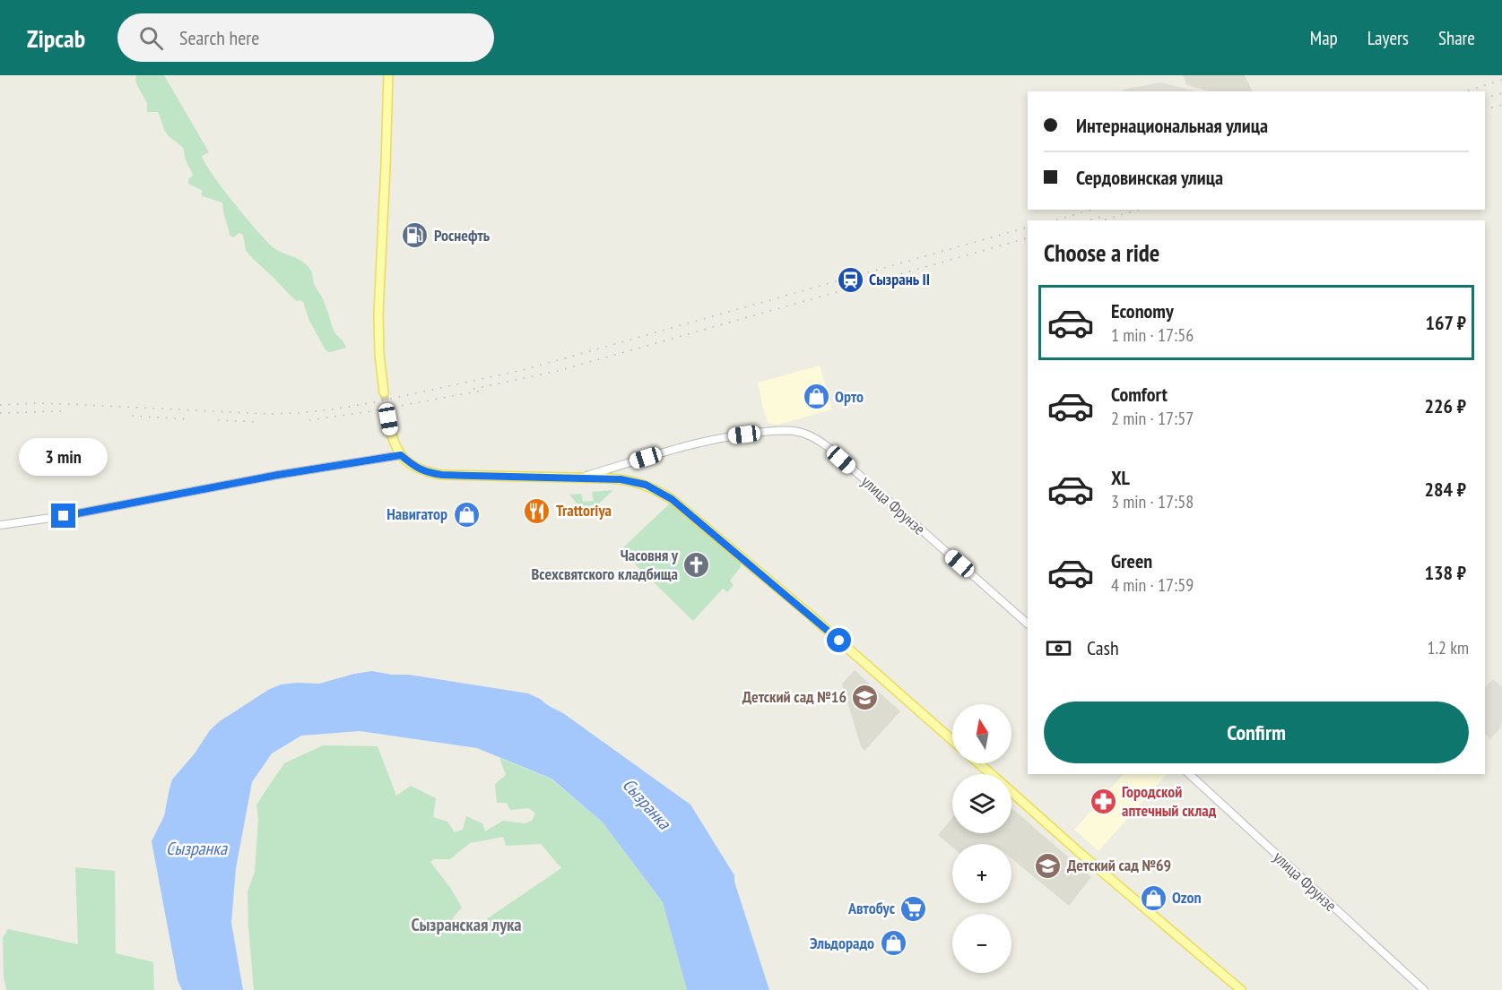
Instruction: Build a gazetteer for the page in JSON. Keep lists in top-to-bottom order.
{
  "streets": {
    "street": ["улица Фрунзе"]
  },
  "districts": ["Сызранская лука"],
  "water": ["Сызранка"],
  "places": {
    "fuel station": ["Роснефть"],
    "station": ["Сызрань II"],
    "shop": [
      "Орто",
      "Навигатор",
      "Ozon",
      "Эльдорадо"
    ],
    "restaurant": ["Trattoriya"],
    "church": ["Часовня у Всехсвятского кладбища"],
    "school or university": ["Детский сад №16", "Детский сад №69"],
    "pharmacy": ["Городской аптечный склад"],
    "supermarket": ["Автобус"]
  },
  "north": "top",
  "page": {
    "header": "Zipcab",
    "search": "Search here",
    "nav": ["Map", "Layers", "Share"],
    "banner": ["Интернациональная улица", "Сердовинская улица"],
    "heading": "Choose a ride",
    "list": [
      {
        "name": "Economy",
        "note": "1 min · 17:56",
        "value": "167 ₽"
      },
      {
        "name": "Comfort",
        "note": "2 min · 17:57",
        "value": "226 ₽"
      },
      {
        "name": "XL",
        "note": "3 min · 17:58",
        "value": "284 ₽"
      },
      {
        "name": "Green",
        "note": "4 min · 17:59",
        "value": "138 ₽"
      }
    ],
    "bubble": "3 min",
    "pay": ["Cash", "1.2 km"],
    "buttons": "Confirm",
    "map_buttons": ["+", "−"]
  }
}
